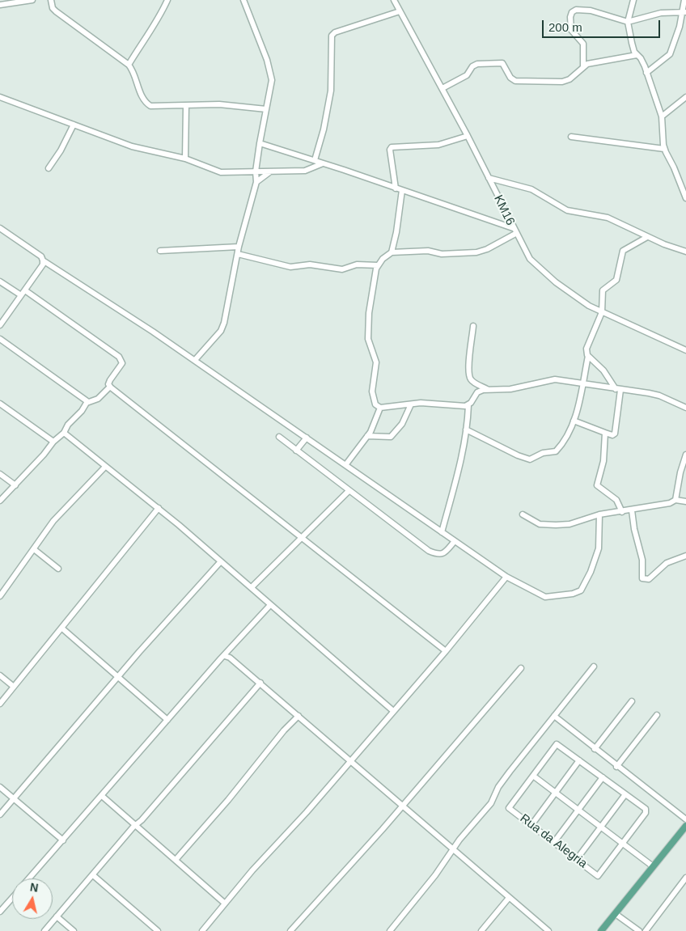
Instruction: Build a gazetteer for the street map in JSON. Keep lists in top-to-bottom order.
{
  "streets": {
    "street": ["KM16", "Rua da Alegria"]
  },
  "scale_bar": "200 m",
  "north": "top"
}
